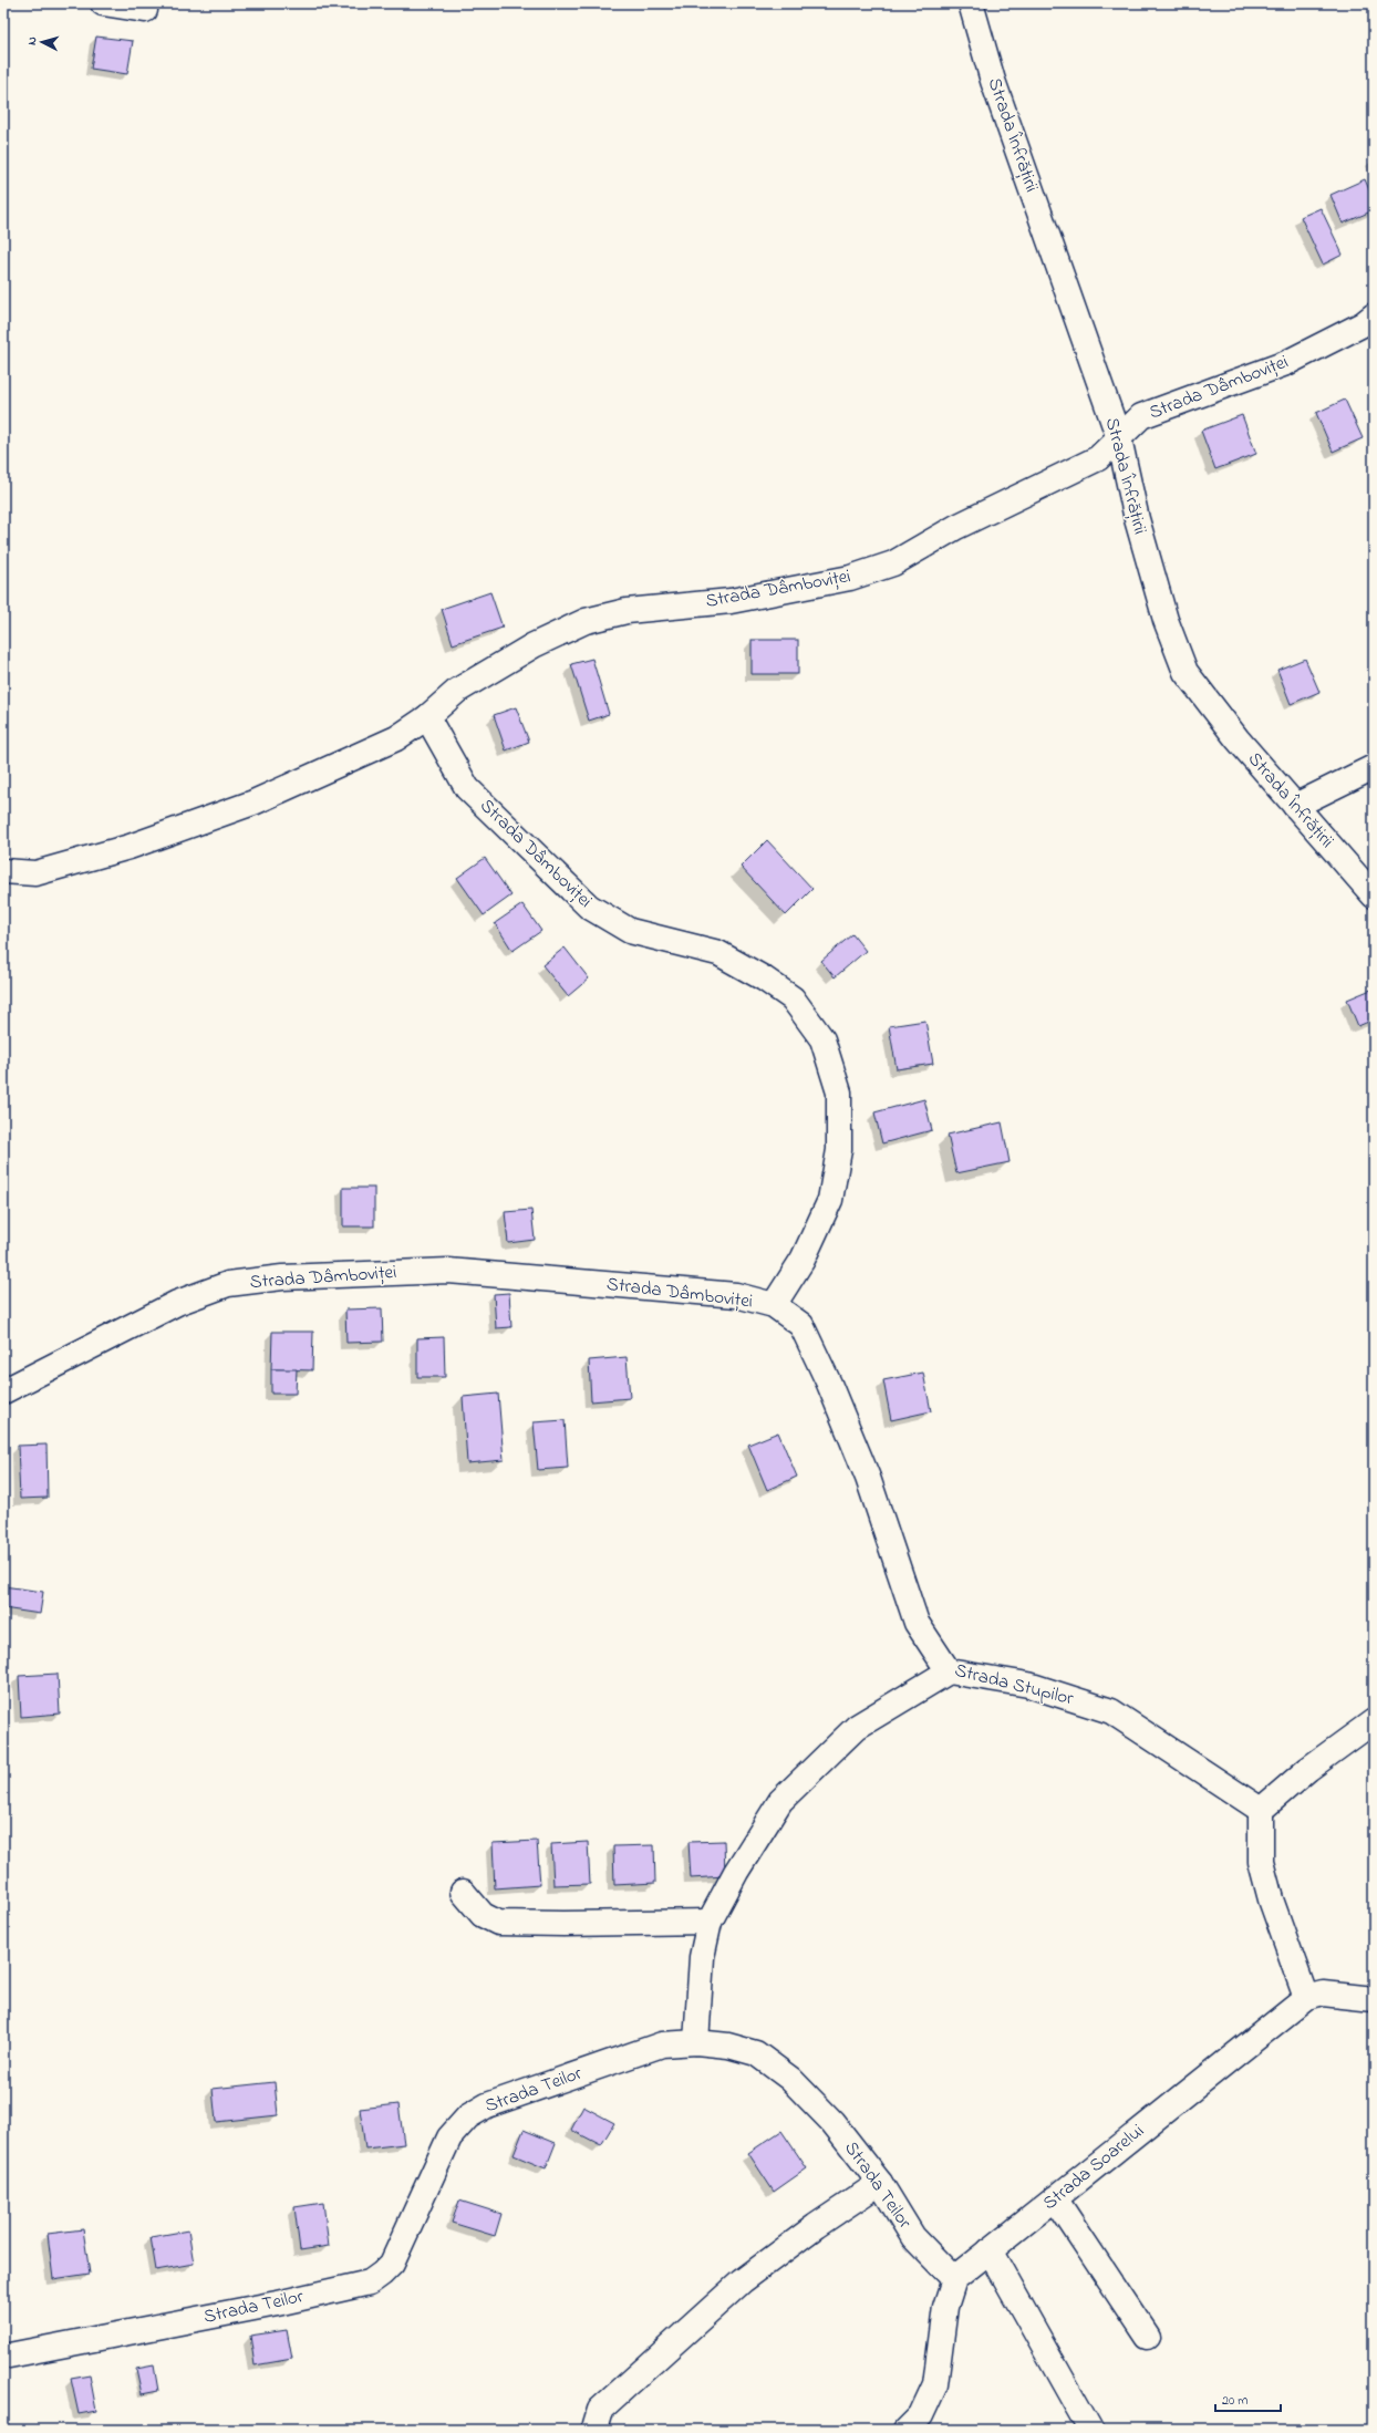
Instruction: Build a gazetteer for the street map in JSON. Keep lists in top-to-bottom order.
{
  "streets": {
    "street": [
      "Strada Înfrățirii",
      "Strada Dâmboviței",
      "Strada Stupilor",
      "Strada Teilor",
      "Strada Soarelui"
    ]
  },
  "crossings": [
    ["Strada Înfrățirii", "Strada Dâmboviței"],
    ["Strada Dâmboviței", "Strada Stupilor"],
    ["Strada Teilor", "Strada Soarelui"]
  ],
  "scale_bar": "20 m",
  "north": "left"
}
